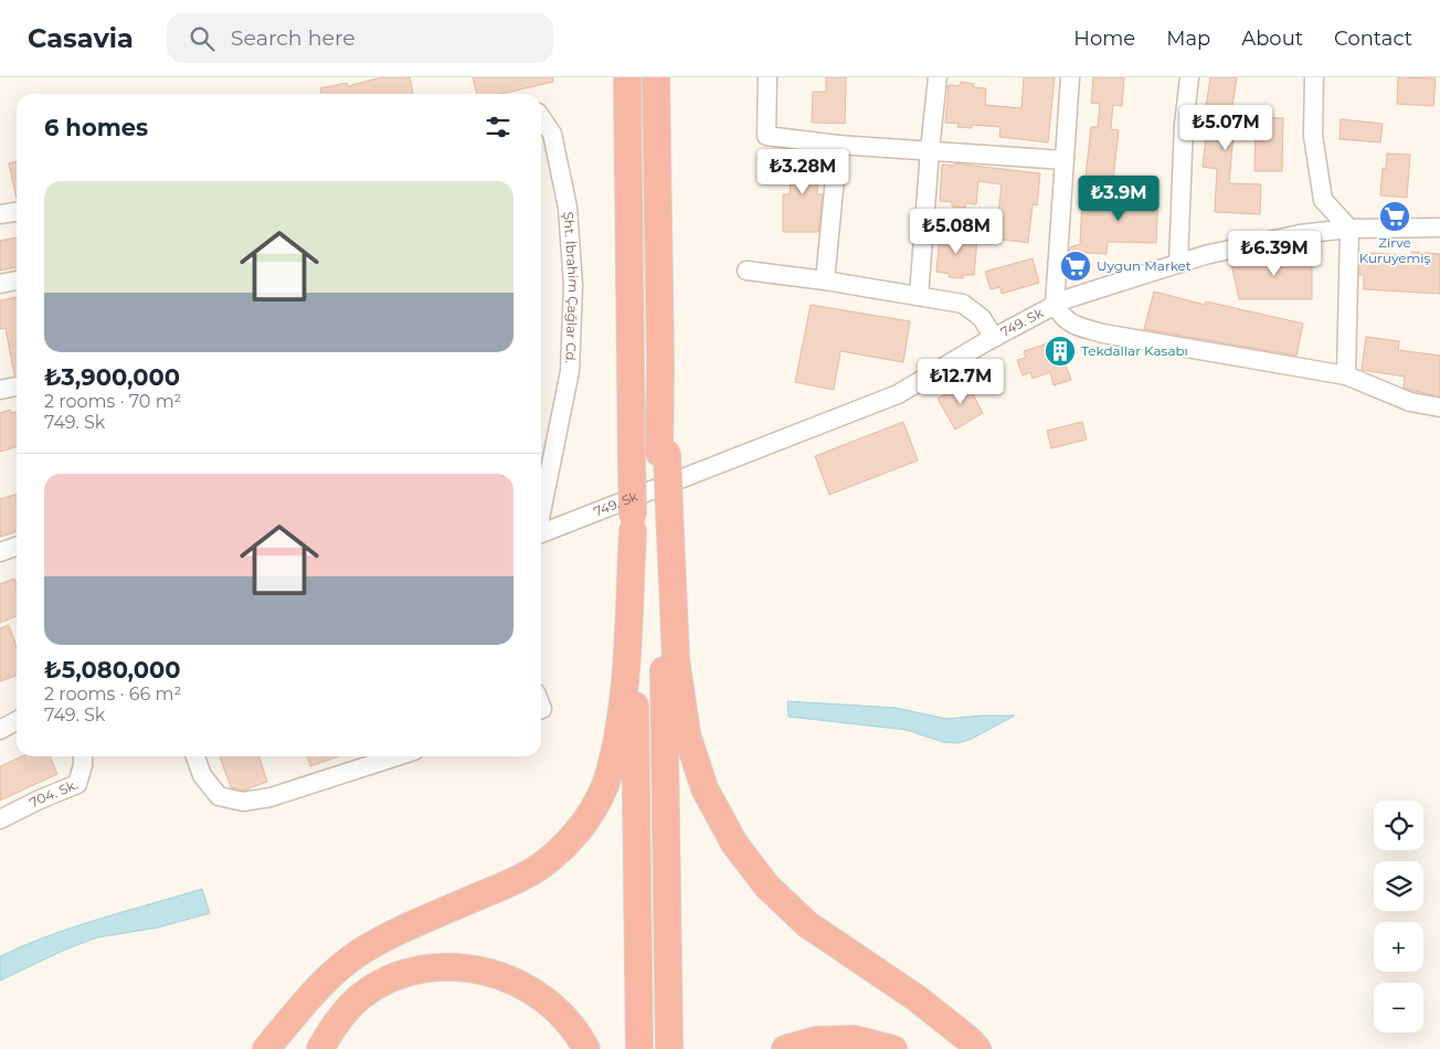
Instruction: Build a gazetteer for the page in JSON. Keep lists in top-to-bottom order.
{
  "streets": {
    "street": ["Şht. İbrahim Çağlar Cd.", "749. Sk", "704. Sk."]
  },
  "places": {
    "supermarket": ["Zirve Kuruyemiş", "Uygun Market"],
    "building": ["Tekdallar Kasabı"]
  },
  "page": {
    "header": "Casavia",
    "search": "Search here",
    "nav": [
      "Home",
      "Map",
      "About",
      "Contact"
    ],
    "heading": "6 homes",
    "price": [
      "₺5.07M",
      "₺3.28M",
      "₺3.9M",
      "₺5.08M",
      "₺6.39M",
      "₺12.7M"
    ],
    "list": [
      {
        "name": "₺3,900,000",
        "note": "2 rooms · 70 m² · 749. Sk"
      },
      {
        "name": "₺5,080,000",
        "note": "2 rooms · 66 m² · 749. Sk"
      }
    ],
    "map_buttons": ["+", "−"]
  }
}
